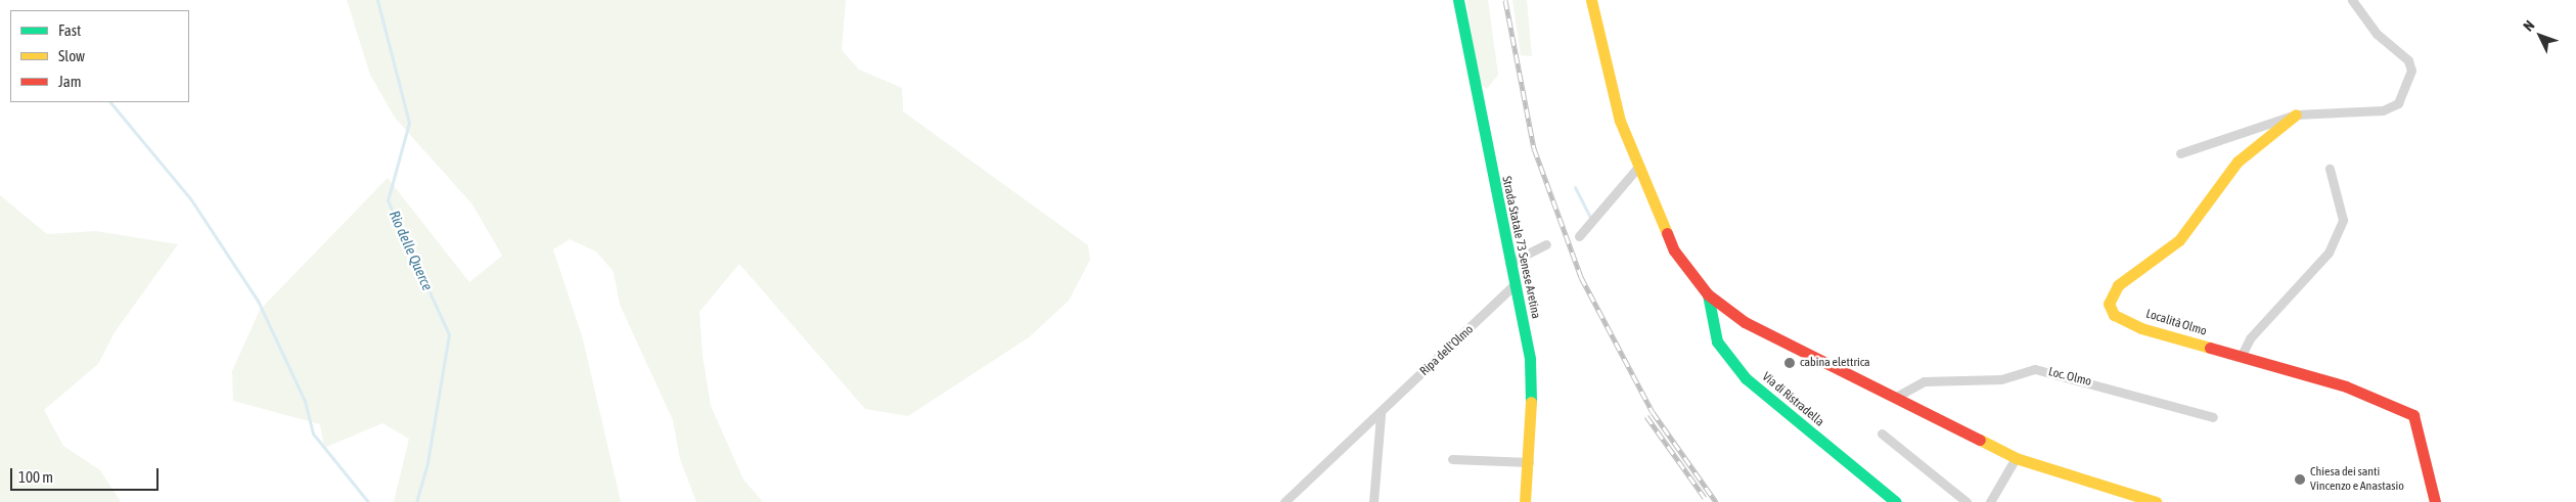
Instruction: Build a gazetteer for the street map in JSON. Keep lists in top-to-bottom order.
{
  "streets": {
    "main road": ["Strada Statale 73 Senese Aretina", "Località Olmo", "Via di Ristradella"],
    "street": ["Ripa dell'Olmo", "Loc. Olmo"]
  },
  "crossings": [
    ["Strada Statale 73 Senese Aretina", "Ripa dell'Olmo"]
  ],
  "water": ["Rio delle Querce"],
  "places": ["cabina elettrica", "Chiesa dei santi Vincenzo e Anastasio"],
  "legend": ["Fast", "Slow", "Jam"],
  "scale_bar": "100 m",
  "north": "top left"
}
